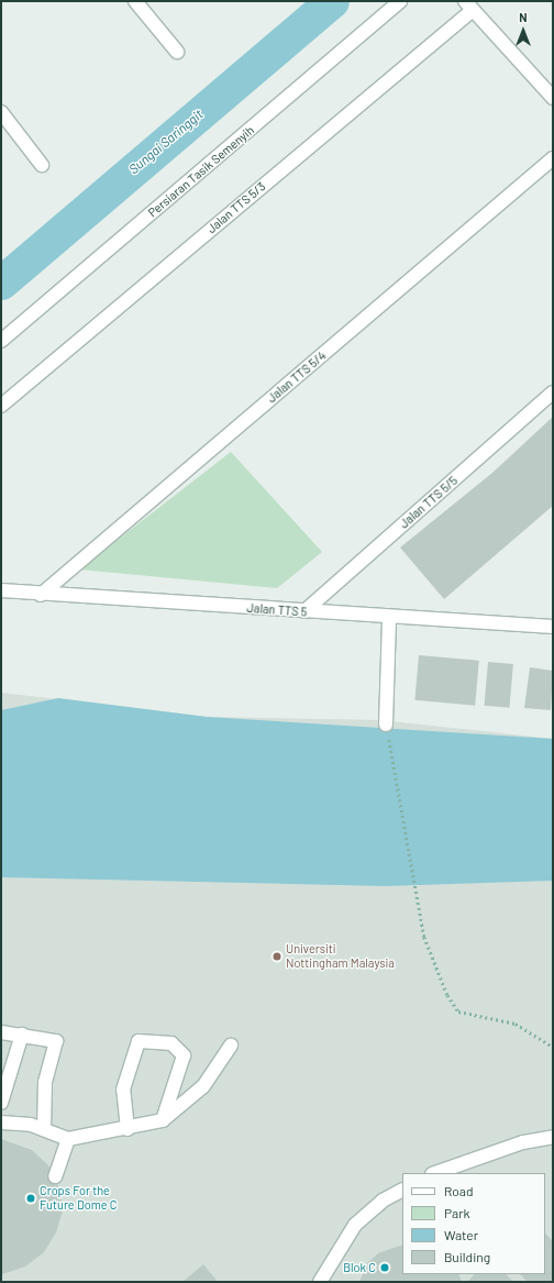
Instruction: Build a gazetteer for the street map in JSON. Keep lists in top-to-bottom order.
{
  "streets": {
    "street": [
      "Persiaran Tasik Semenyih",
      "Jalan TTS 5/3",
      "Jalan TTS 5/4",
      "Jalan TTS 5/5",
      "Jalan TTS 5"
    ]
  },
  "crossings": [
    ["Jalan TTS 5/4", "Jalan TTS 5"],
    ["Jalan TTS 5/5", "Jalan TTS 5"]
  ],
  "water": ["Sungai Saringgit"],
  "places": ["Universiti Nottingham Malaysia", "Crops For the Future Dome C", "Blok C"],
  "legend": [
    "Road",
    "Park",
    "Water",
    "Building"
  ],
  "north": "top"
}
